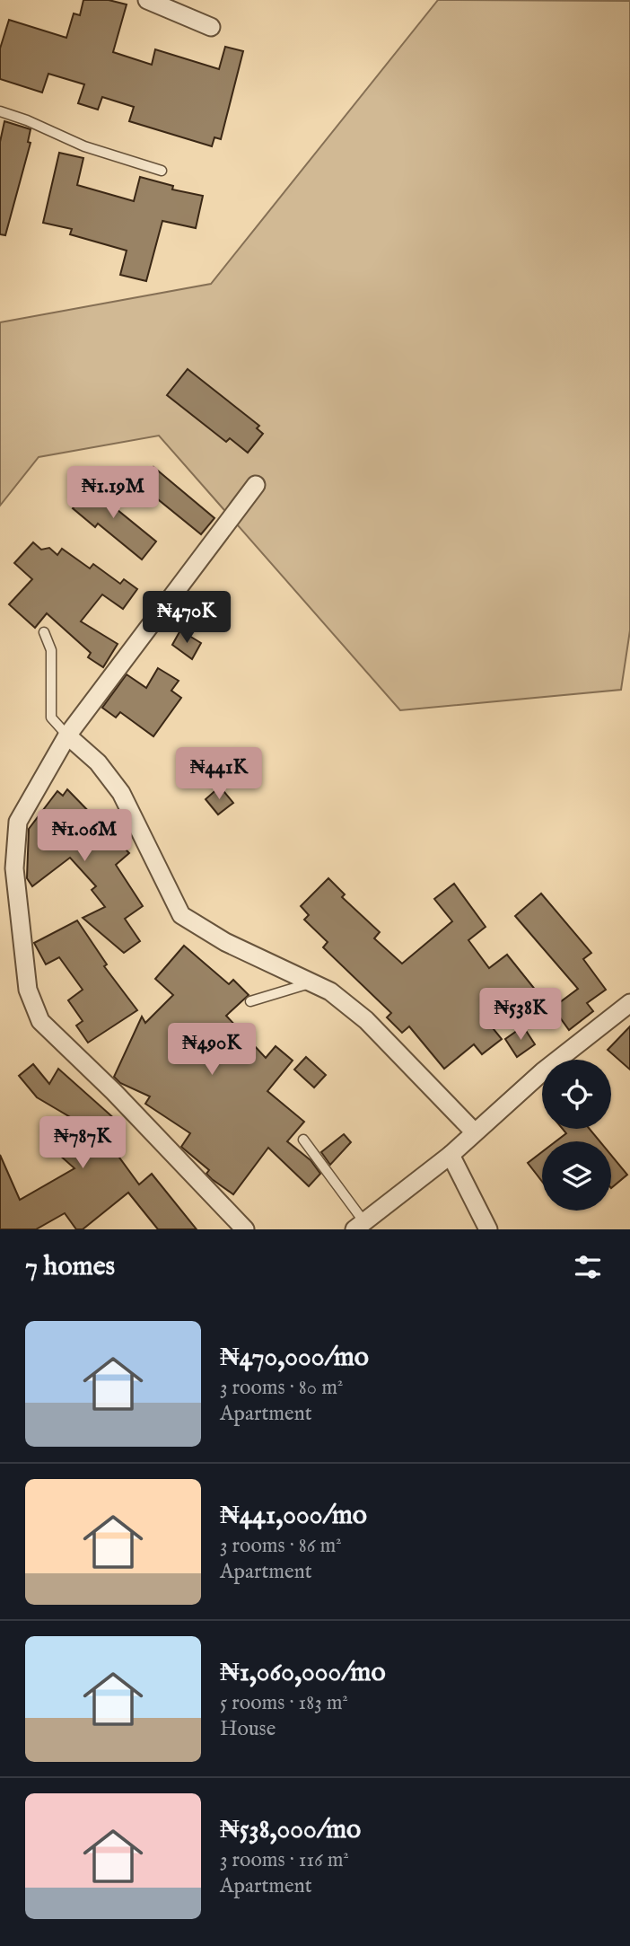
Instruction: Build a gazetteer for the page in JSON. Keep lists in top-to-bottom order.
{
  "page": {
    "price": [
      "₦1.19M",
      "₦470K",
      "₦441K",
      "₦1.06M",
      "₦538K",
      "₦490K",
      "₦787K"
    ],
    "heading": "7 homes",
    "list": [
      {
        "name": "₦470,000/mo",
        "note": "3 rooms · 80 m² · Apartment"
      },
      {
        "name": "₦441,000/mo",
        "note": "3 rooms · 86 m² · Apartment"
      },
      {
        "name": "₦1,060,000/mo",
        "note": "5 rooms · 183 m² · House"
      },
      {
        "name": "₦538,000/mo",
        "note": "3 rooms · 116 m² · Apartment"
      }
    ]
  }
}
